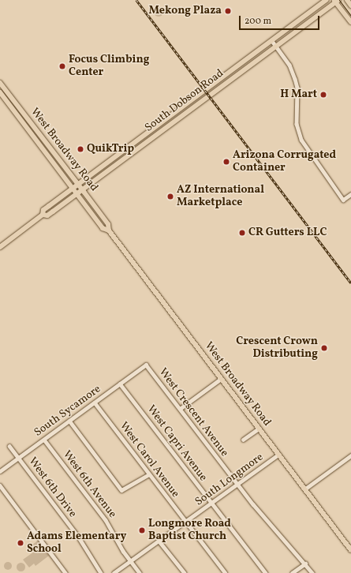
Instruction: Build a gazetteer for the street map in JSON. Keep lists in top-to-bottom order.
{
  "streets": {
    "main road": ["South Dobson Road", "West Broadway Road"],
    "street": [
      "South Sycamore",
      "West Crescent Avenue",
      "West Capri Avenue",
      "West Carol Avenue",
      "South Longmore",
      "West 6th Avenue",
      "West 6th Drive"
    ]
  },
  "crossings": [
    ["South Dobson Road", "West Broadway Road"],
    ["West Broadway Road", "South Longmore"],
    ["South Sycamore", "West Crescent Avenue"],
    ["South Sycamore", "West Capri Avenue"],
    ["South Sycamore", "West Carol Avenue"],
    ["South Sycamore", "West 6th Avenue"],
    ["South Sycamore", "West 6th Drive"],
    ["West Crescent Avenue", "South Longmore"],
    ["West Capri Avenue", "South Longmore"],
    ["West Carol Avenue", "South Longmore"],
    ["South Longmore", "West 6th Avenue"]
  ],
  "places": [
    "Mekong Plaza",
    "Focus Climbing Center",
    "H Mart",
    "QuikTrip",
    "Arizona Corrugated Container",
    "AZ International Marketplace",
    "CR Gutters LLC",
    "Crescent Crown Distributing",
    "Longmore Road Baptist Church",
    "Adams Elementary School"
  ],
  "scale_bar": "200 m"
}
